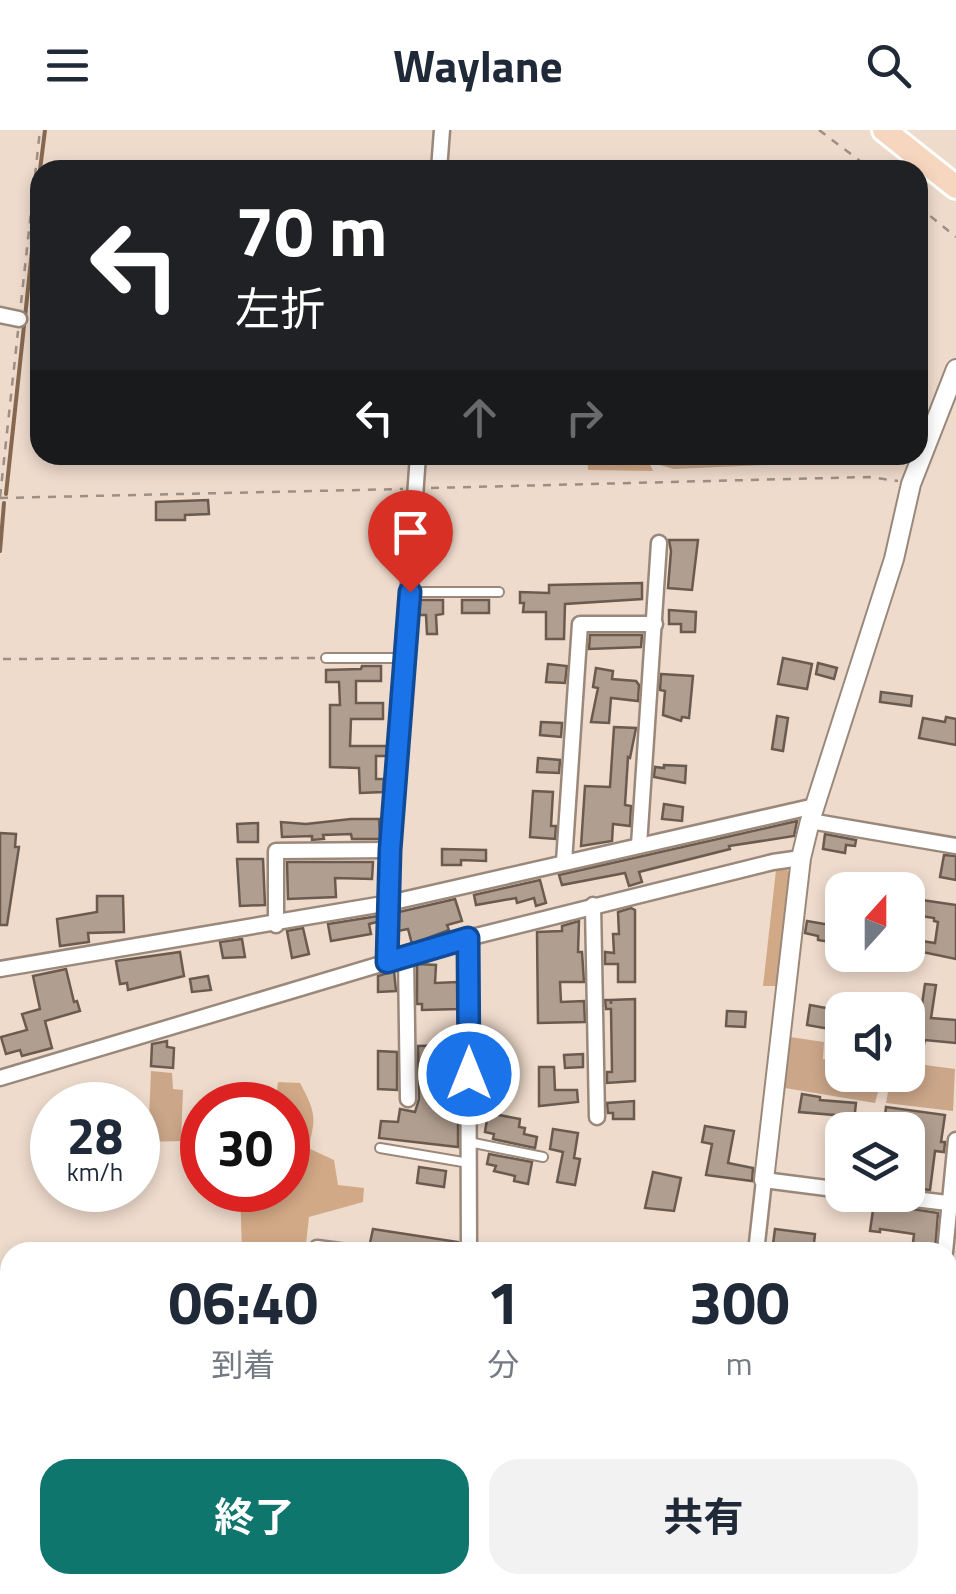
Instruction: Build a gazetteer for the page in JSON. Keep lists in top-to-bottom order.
{
  "north": "top",
  "page": {
    "header": "Waylane",
    "turn": ["70 m", "左折"],
    "speed": "28 km/h",
    "limit": "30",
    "eta": [
      "06:40",
      "到着",
      "1",
      "分",
      "300",
      "m"
    ],
    "buttons": ["終了", "共有"]
  }
}
